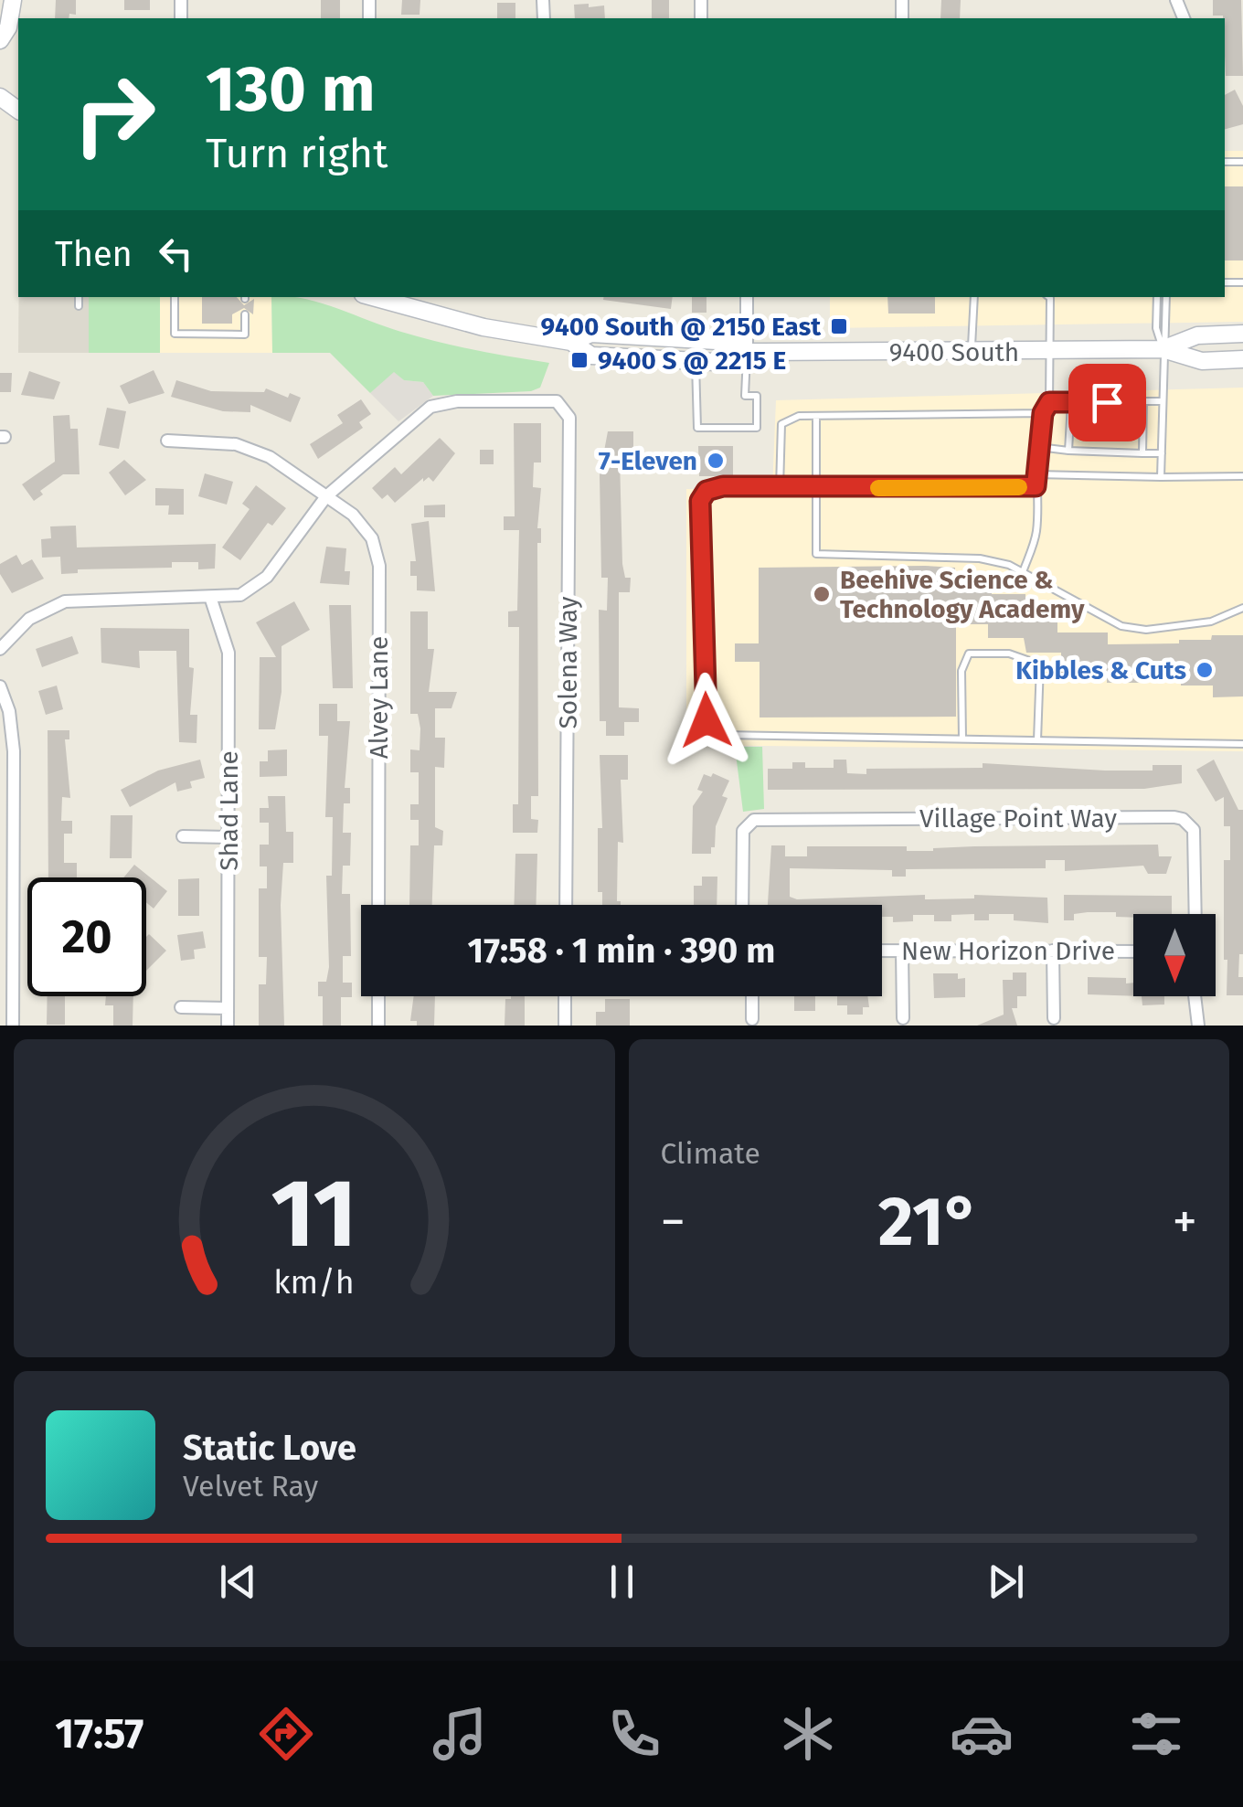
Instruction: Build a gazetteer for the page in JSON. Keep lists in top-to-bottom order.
{
  "streets": {
    "main road": ["9400 South"],
    "street": [
      "Solena Way",
      "Alvey Lane",
      "Shad Lane",
      "Village Point Way",
      "New Horizon Drive"
    ]
  },
  "crossings": [
    ["Solena Way", "Alvey Lane"]
  ],
  "places": {
    "transit": ["9400 South @ 2150 East", "9400 S @ 2215 E"],
    "other": ["7-Eleven", "Beehive Science & Technology Academy", "Kibbles & Cuts"]
  },
  "north": "bottom",
  "page": {
    "turn": ["130 m", "Turn right"],
    "then": "Then",
    "limit": "20",
    "trip": "17:58 · 1 min · 390 m",
    "tile": "Climate",
    "heat": ["−", "21°", "+"],
    "song": ["Static Love", "Velvet Ray"],
    "tabs": "17:57",
    "gauge": ["11", "km/h"]
  }
}
